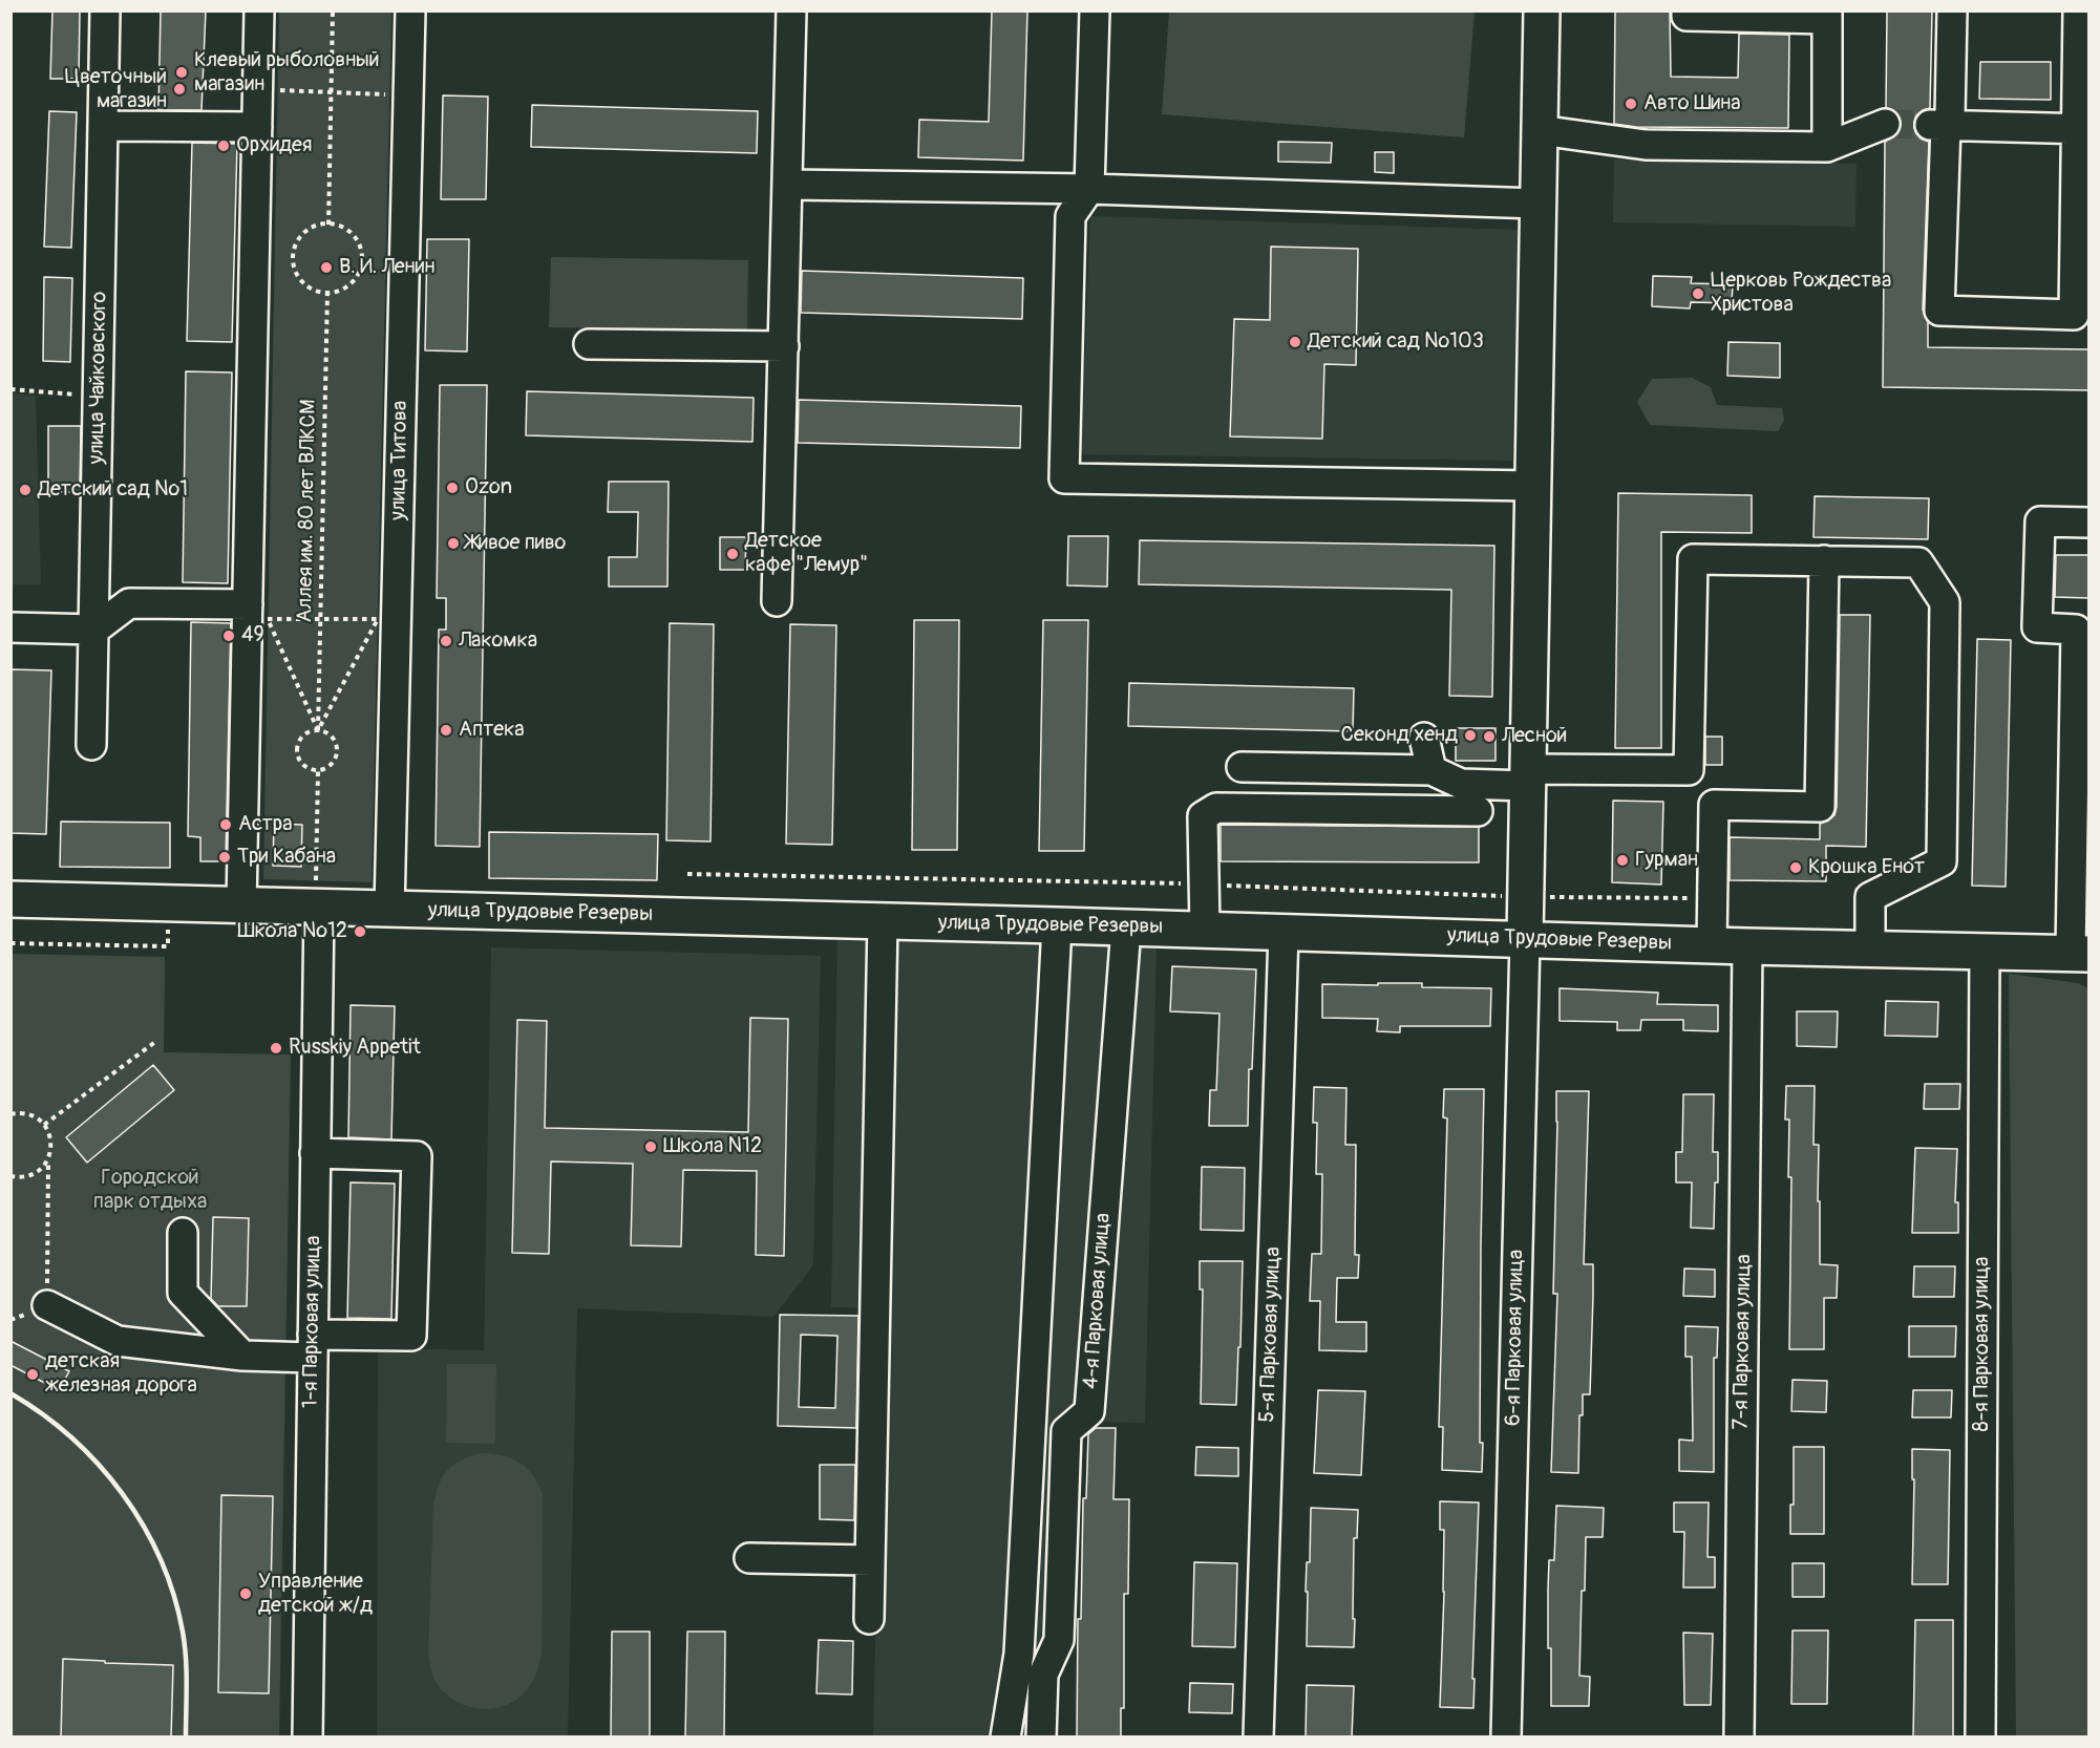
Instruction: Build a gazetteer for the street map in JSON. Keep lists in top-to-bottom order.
{
  "streets": {
    "main road": ["улица Трудовые Резервы"],
    "street": [
      "улица Чайковского",
      "улица Титова",
      "4-я Парковая улица",
      "1-я Парковая улица",
      "5-я Парковая улица",
      "6-я Парковая улица",
      "7-я Парковая улица",
      "8-я Парковая улица"
    ],
    "path": ["Аллея им. 80 лет ВЛКСМ"]
  },
  "crossings": [
    ["улица Титова", "улица Трудовые Резервы"],
    ["улица Трудовые Резервы", "4-я Парковая улица"],
    ["улица Трудовые Резервы", "1-я Парковая улица"],
    ["улица Трудовые Резервы", "5-я Парковая улица"],
    ["улица Трудовые Резервы", "6-я Парковая улица"],
    ["улица Трудовые Резервы", "7-я Парковая улица"],
    ["улица Трудовые Резервы", "8-я Парковая улица"]
  ],
  "parks": ["Городской парк отдыха"],
  "places": [
    "Клевый рыболовный магазин",
    "Цветочный магазин",
    "Авто Шина",
    "Орхидея",
    "В. И. Ленин",
    "Церковь Рождества Христова",
    "Детский сад №103",
    "Ozon",
    "Детский сад №1",
    "Живое пиво",
    "Детское кафе \"Лемур\"",
    "49",
    "Лакомка",
    "Аптека",
    "Секонд хенд",
    "Лесной",
    "Астра",
    "Три Кабана",
    "Гурман",
    "Крошка Енот",
    "Школа №12",
    "Russkiy Appetit",
    "Школа N12",
    "детская железная дорога",
    "Управление детской ж/д"
  ]
}
